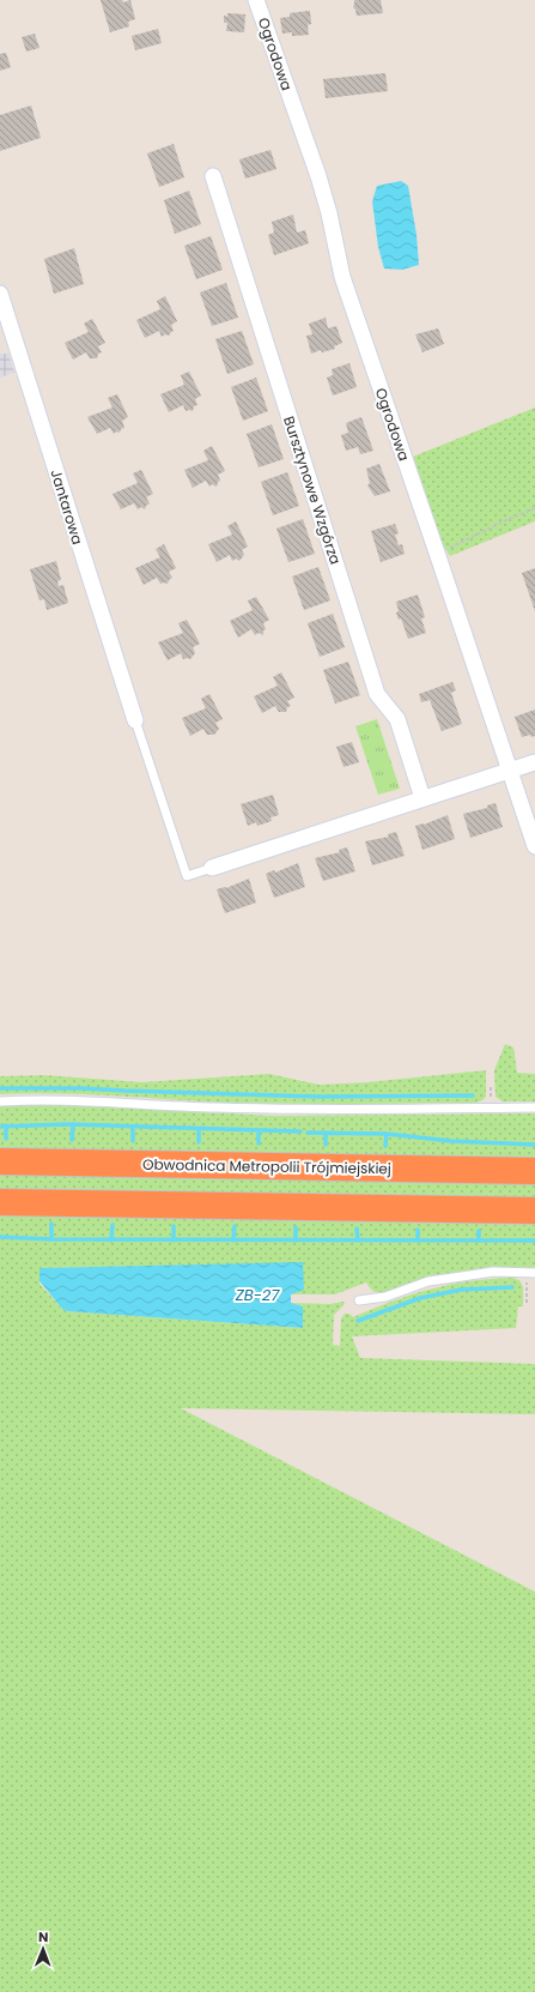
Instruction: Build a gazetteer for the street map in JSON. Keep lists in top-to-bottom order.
{
  "streets": {
    "highway": ["Obwodnica Metropolii Trójmiejskiej"],
    "street": ["Ogrodowa", "Bursztynowe Wzgórza", "Jantarowa"]
  },
  "water": ["ZB-27"],
  "north": "top"
}
